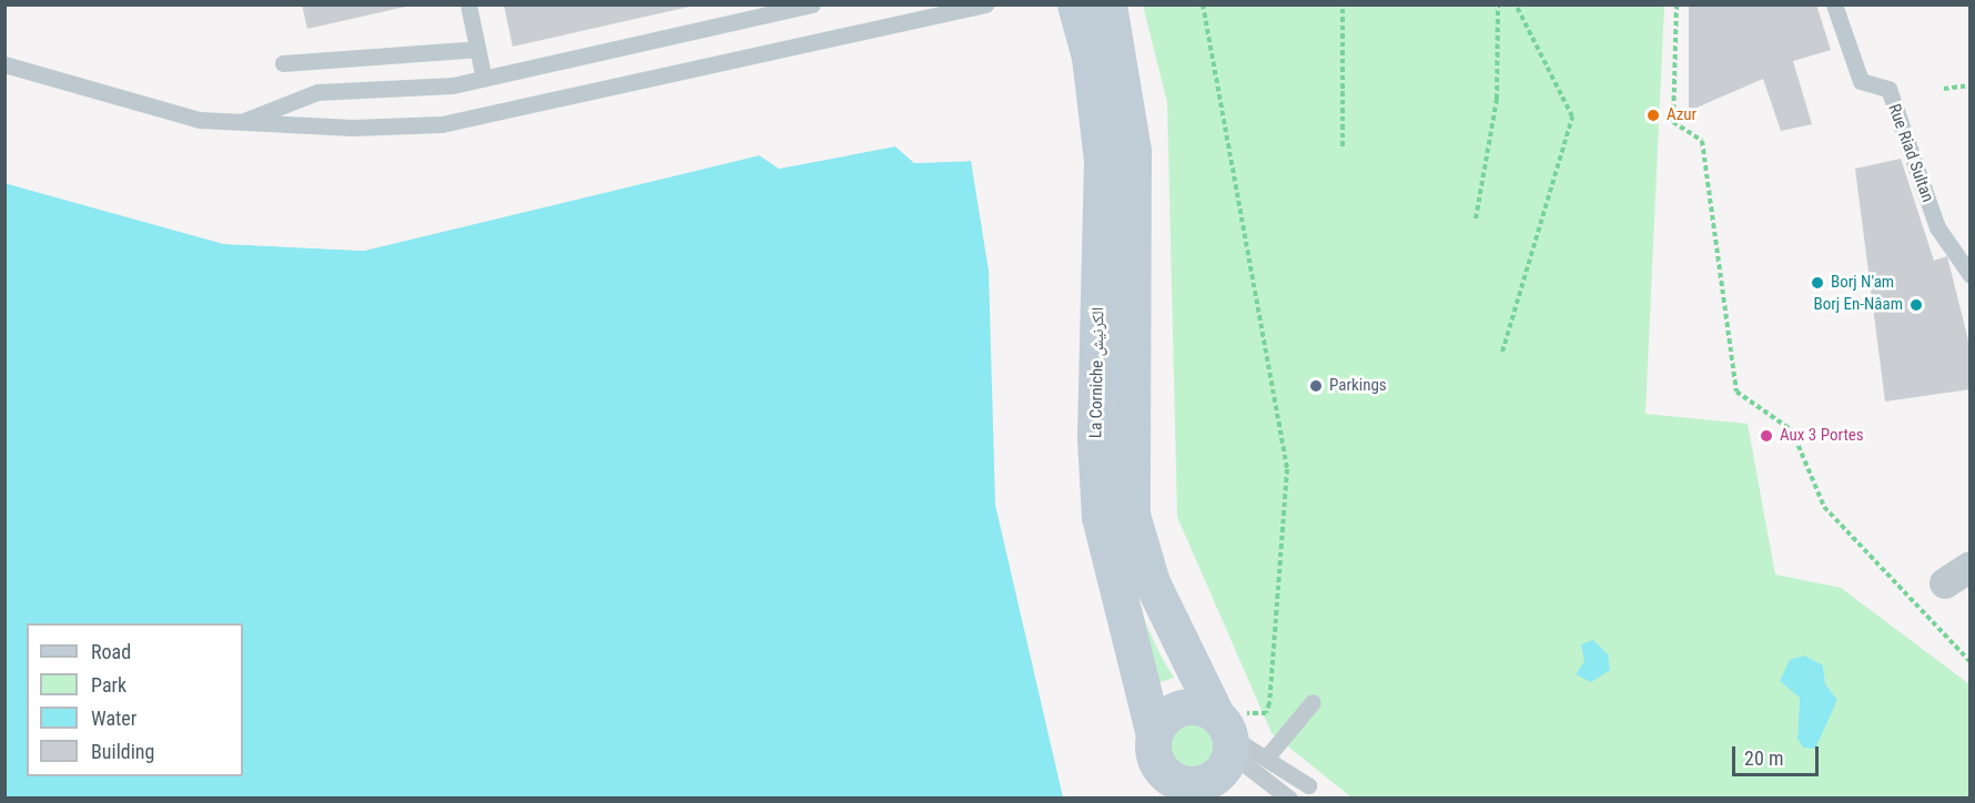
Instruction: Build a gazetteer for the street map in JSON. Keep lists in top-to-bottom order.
{
  "streets": {
    "main road": ["La Corniche الكرنيش"],
    "lane": ["Rue Riad Sultan"]
  },
  "places": [
    "Azur",
    "Borj N'am",
    "Borj En-Nâam",
    "Parkings",
    "Aux 3 Portes"
  ],
  "legend": [
    "Road",
    "Park",
    "Water",
    "Building"
  ],
  "scale_bar": "20 m"
}
